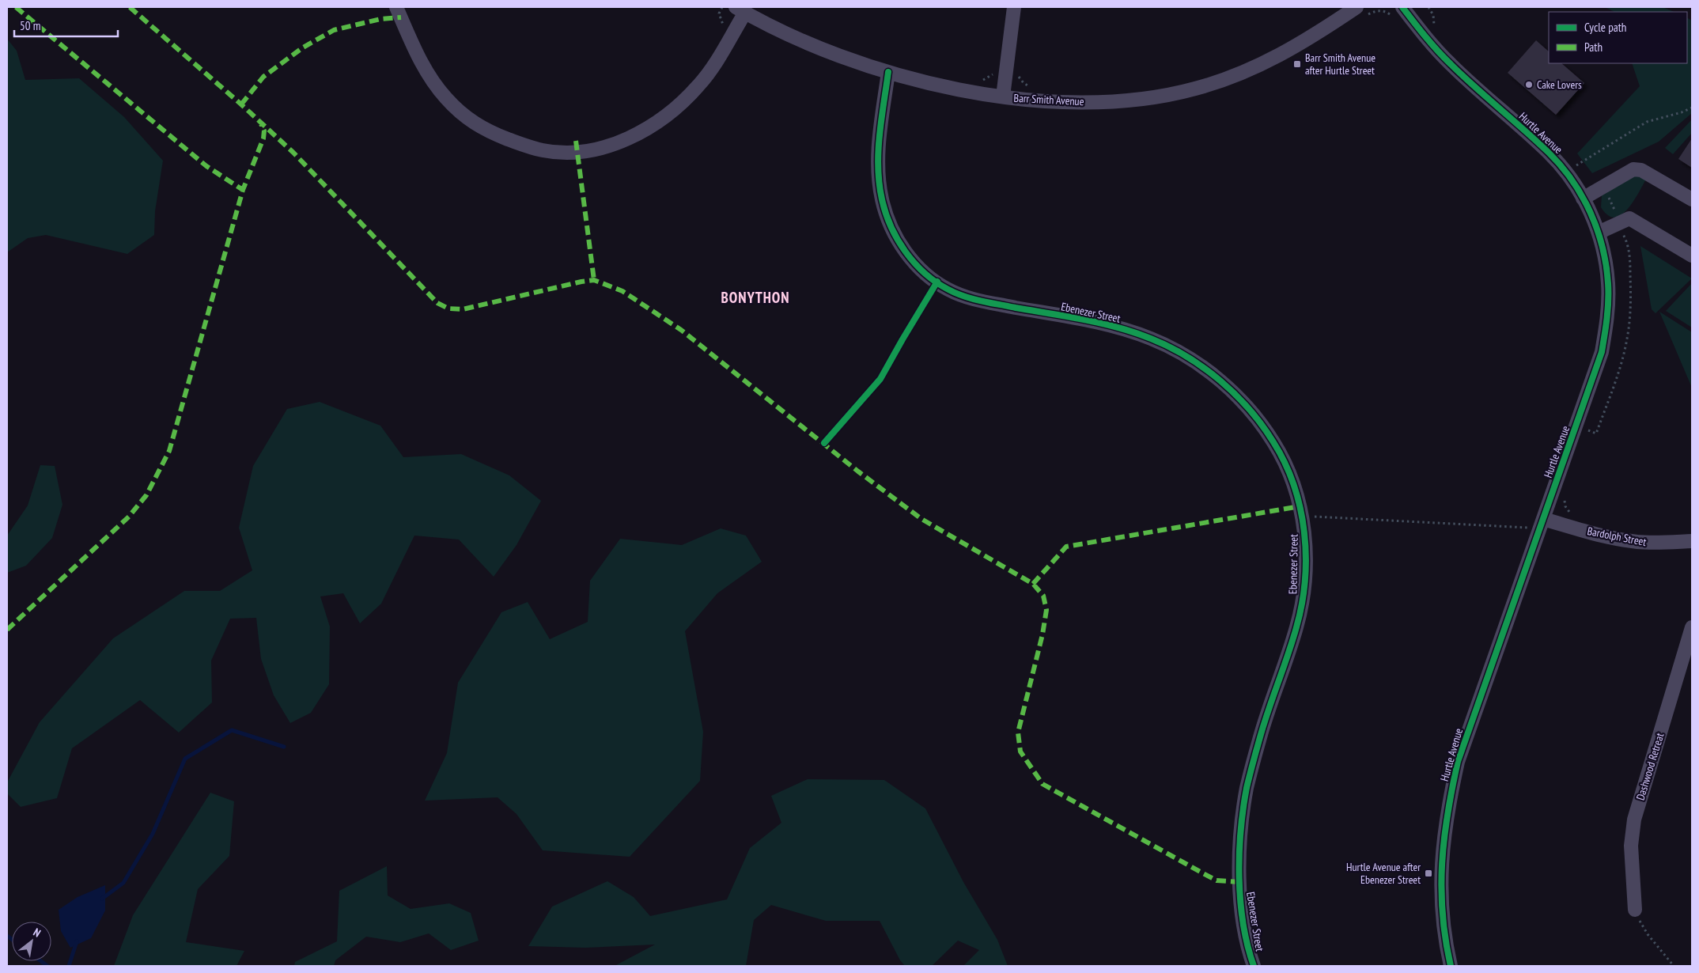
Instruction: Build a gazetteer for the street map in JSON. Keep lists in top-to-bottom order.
{
  "streets": {
    "street": [
      "Barr Smith Avenue",
      "Hurtle Avenue",
      "Ebenezer Street",
      "Bardolph Street",
      "Dashwood Retreat"
    ]
  },
  "crossings": [
    ["Barr Smith Avenue", "Ebenezer Street"],
    ["Hurtle Avenue", "Bardolph Street"]
  ],
  "districts": ["BONYTHON"],
  "places": {
    "transit": ["Barr Smith Avenue after Hurtle Street", "Hurtle Avenue after Ebenezer Street"],
    "other": ["Cake Lovers"]
  },
  "legend": ["Cycle path", "Path"],
  "scale_bar": "50 m",
  "north": "top right"
}
